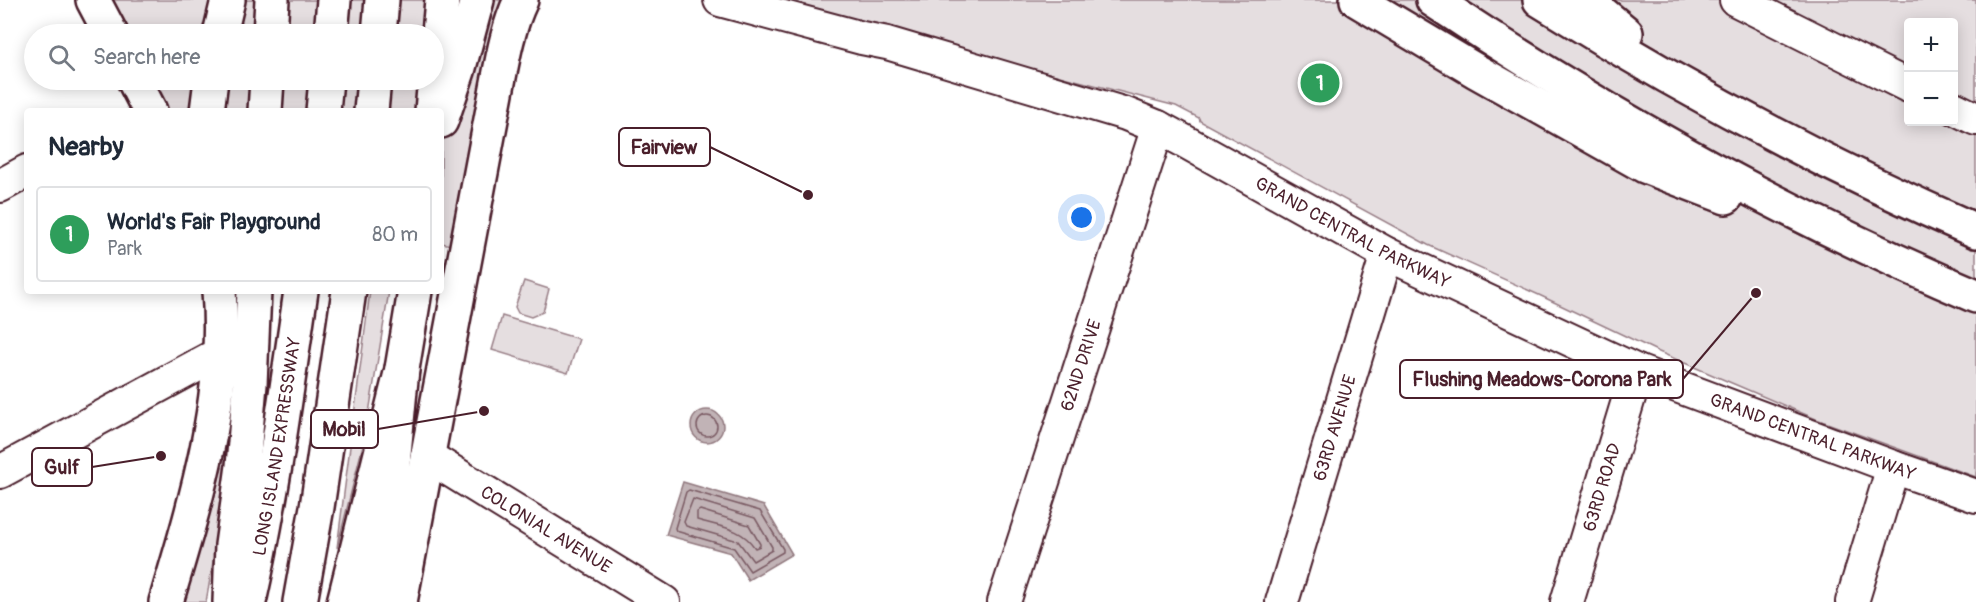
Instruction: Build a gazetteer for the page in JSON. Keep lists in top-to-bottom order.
{
  "streets": {
    "main road": ["LONG ISLAND EXPRESSWAY"],
    "street": [
      "GRAND CENTRAL PARKWAY",
      "62ND DRIVE",
      "63RD AVENUE",
      "63RD ROAD",
      "COLONIAL AVENUE"
    ]
  },
  "crossings": [
    ["GRAND CENTRAL PARKWAY", "62ND DRIVE"],
    ["GRAND CENTRAL PARKWAY", "63RD AVENUE"],
    ["GRAND CENTRAL PARKWAY", "63RD ROAD"]
  ],
  "places": [
    "Fairview",
    "Flushing Meadows-Corona Park",
    "Mobil",
    "Gulf"
  ],
  "page": {
    "map_buttons": ["+", "−"],
    "search": "Search here",
    "pins": "1",
    "heading": "Nearby",
    "list": [
      {
        "mark": "1",
        "name": "World's Fair Playground",
        "note": "Park",
        "value": "80 m"
      }
    ]
  }
}
